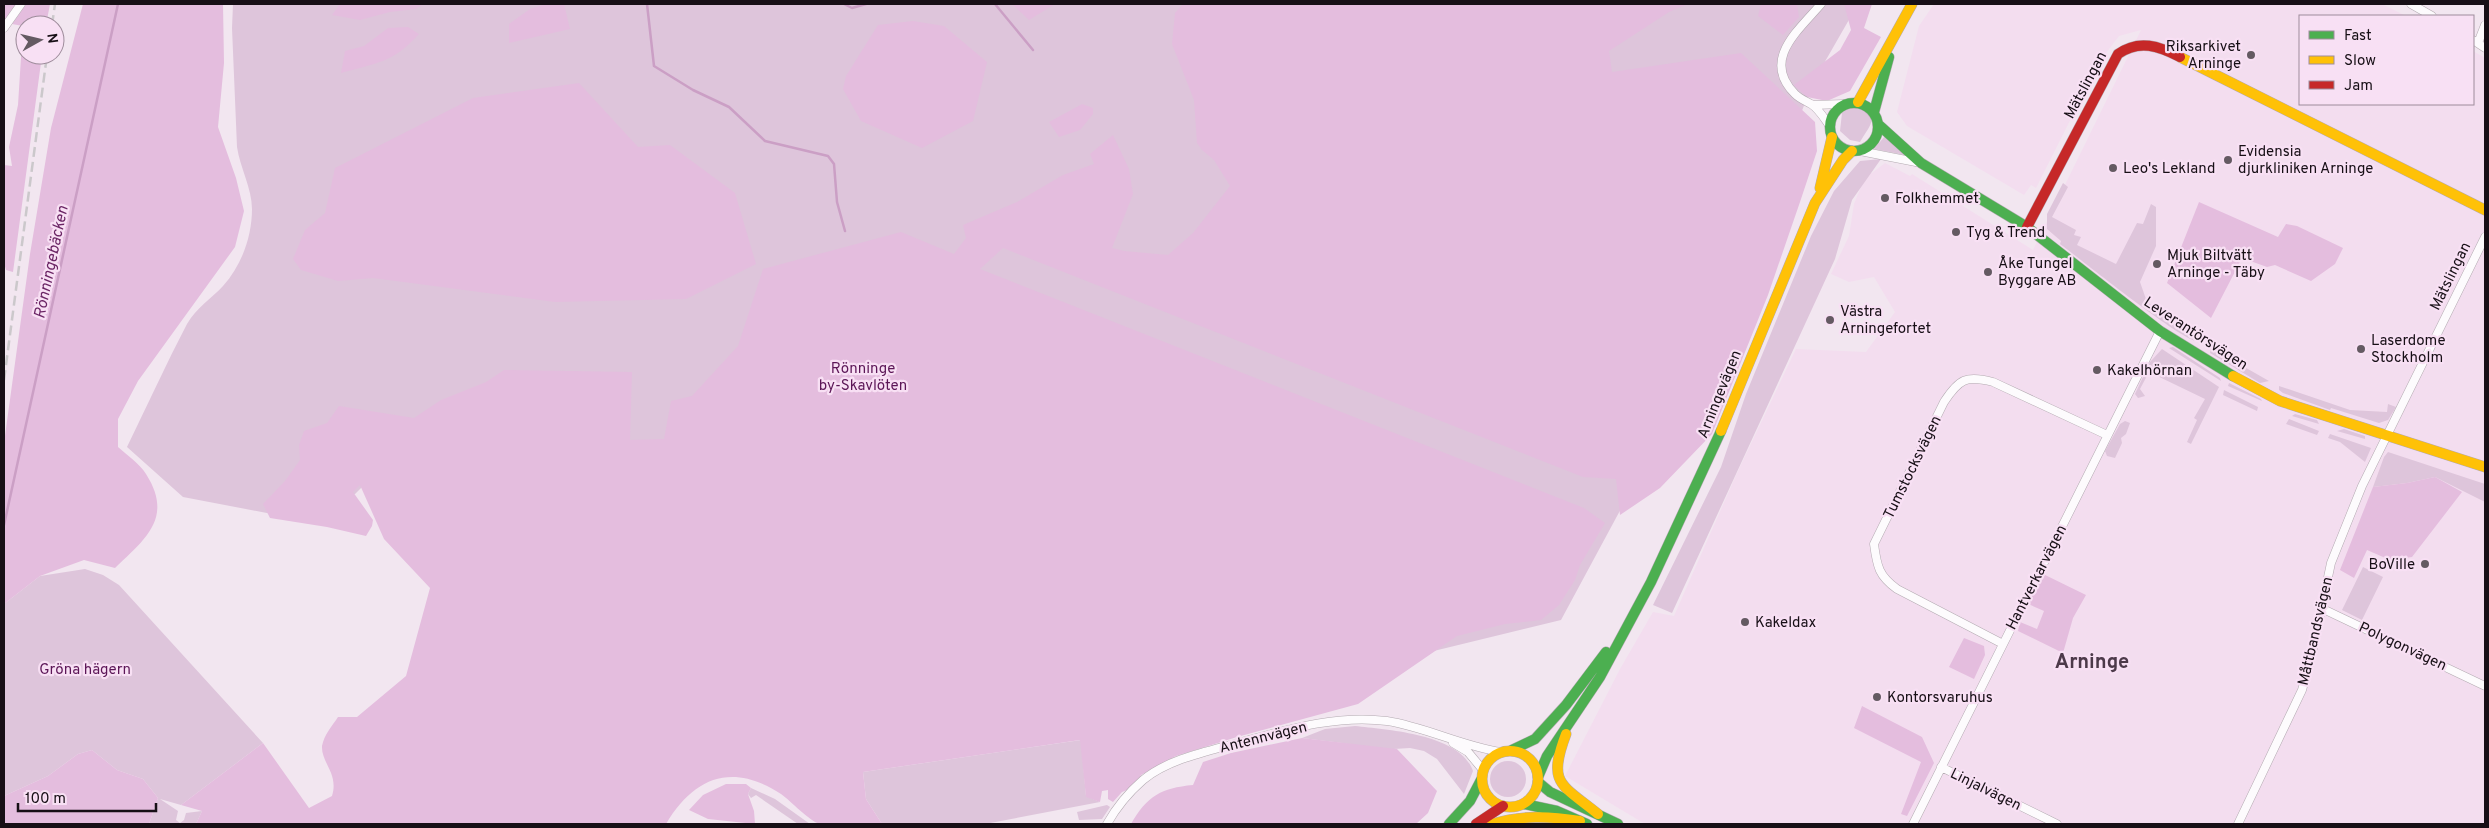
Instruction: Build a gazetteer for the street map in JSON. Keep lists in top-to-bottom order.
{
  "streets": {
    "street": [
      "Mätslingan",
      "Leverantörsvägen",
      "Arningevägen",
      "Tumstocksvägen",
      "Hantverkarvägen",
      "Måttbandsvägen",
      "Polygonvägen",
      "Antennvägen",
      "Linjalvägen"
    ]
  },
  "crossings": [
    ["Mätslingan", "Leverantörsvägen"],
    ["Mätslingan", "Måttbandsvägen"],
    ["Leverantörsvägen", "Arningevägen"],
    ["Leverantörsvägen", "Hantverkarvägen"],
    ["Leverantörsvägen", "Måttbandsvägen"],
    ["Arningevägen", "Antennvägen"],
    ["Tumstocksvägen", "Hantverkarvägen"],
    ["Hantverkarvägen", "Linjalvägen"],
    ["Måttbandsvägen", "Polygonvägen"]
  ],
  "districts": ["Arninge"],
  "water": ["Rönningebäcken"],
  "parks": ["Rönninge by-Skavlöten", "Gröna hägern"],
  "places": [
    "Riksarkivet Arninge",
    "Evidensia djurkliniken Arninge",
    "Leo's Lekland",
    "Folkhemmet",
    "Tyg & Trend",
    "Mjuk Biltvätt Arninge - Täby",
    "Åke Tungel Byggare AB",
    "Västra Arningefortet",
    "Laserdome Stockholm",
    "Kakelhörnan",
    "BoVille",
    "Kakeldax",
    "Kontorsvaruhus"
  ],
  "legend": ["Fast", "Slow", "Jam"],
  "scale_bar": "100 m",
  "north": "right"
}
